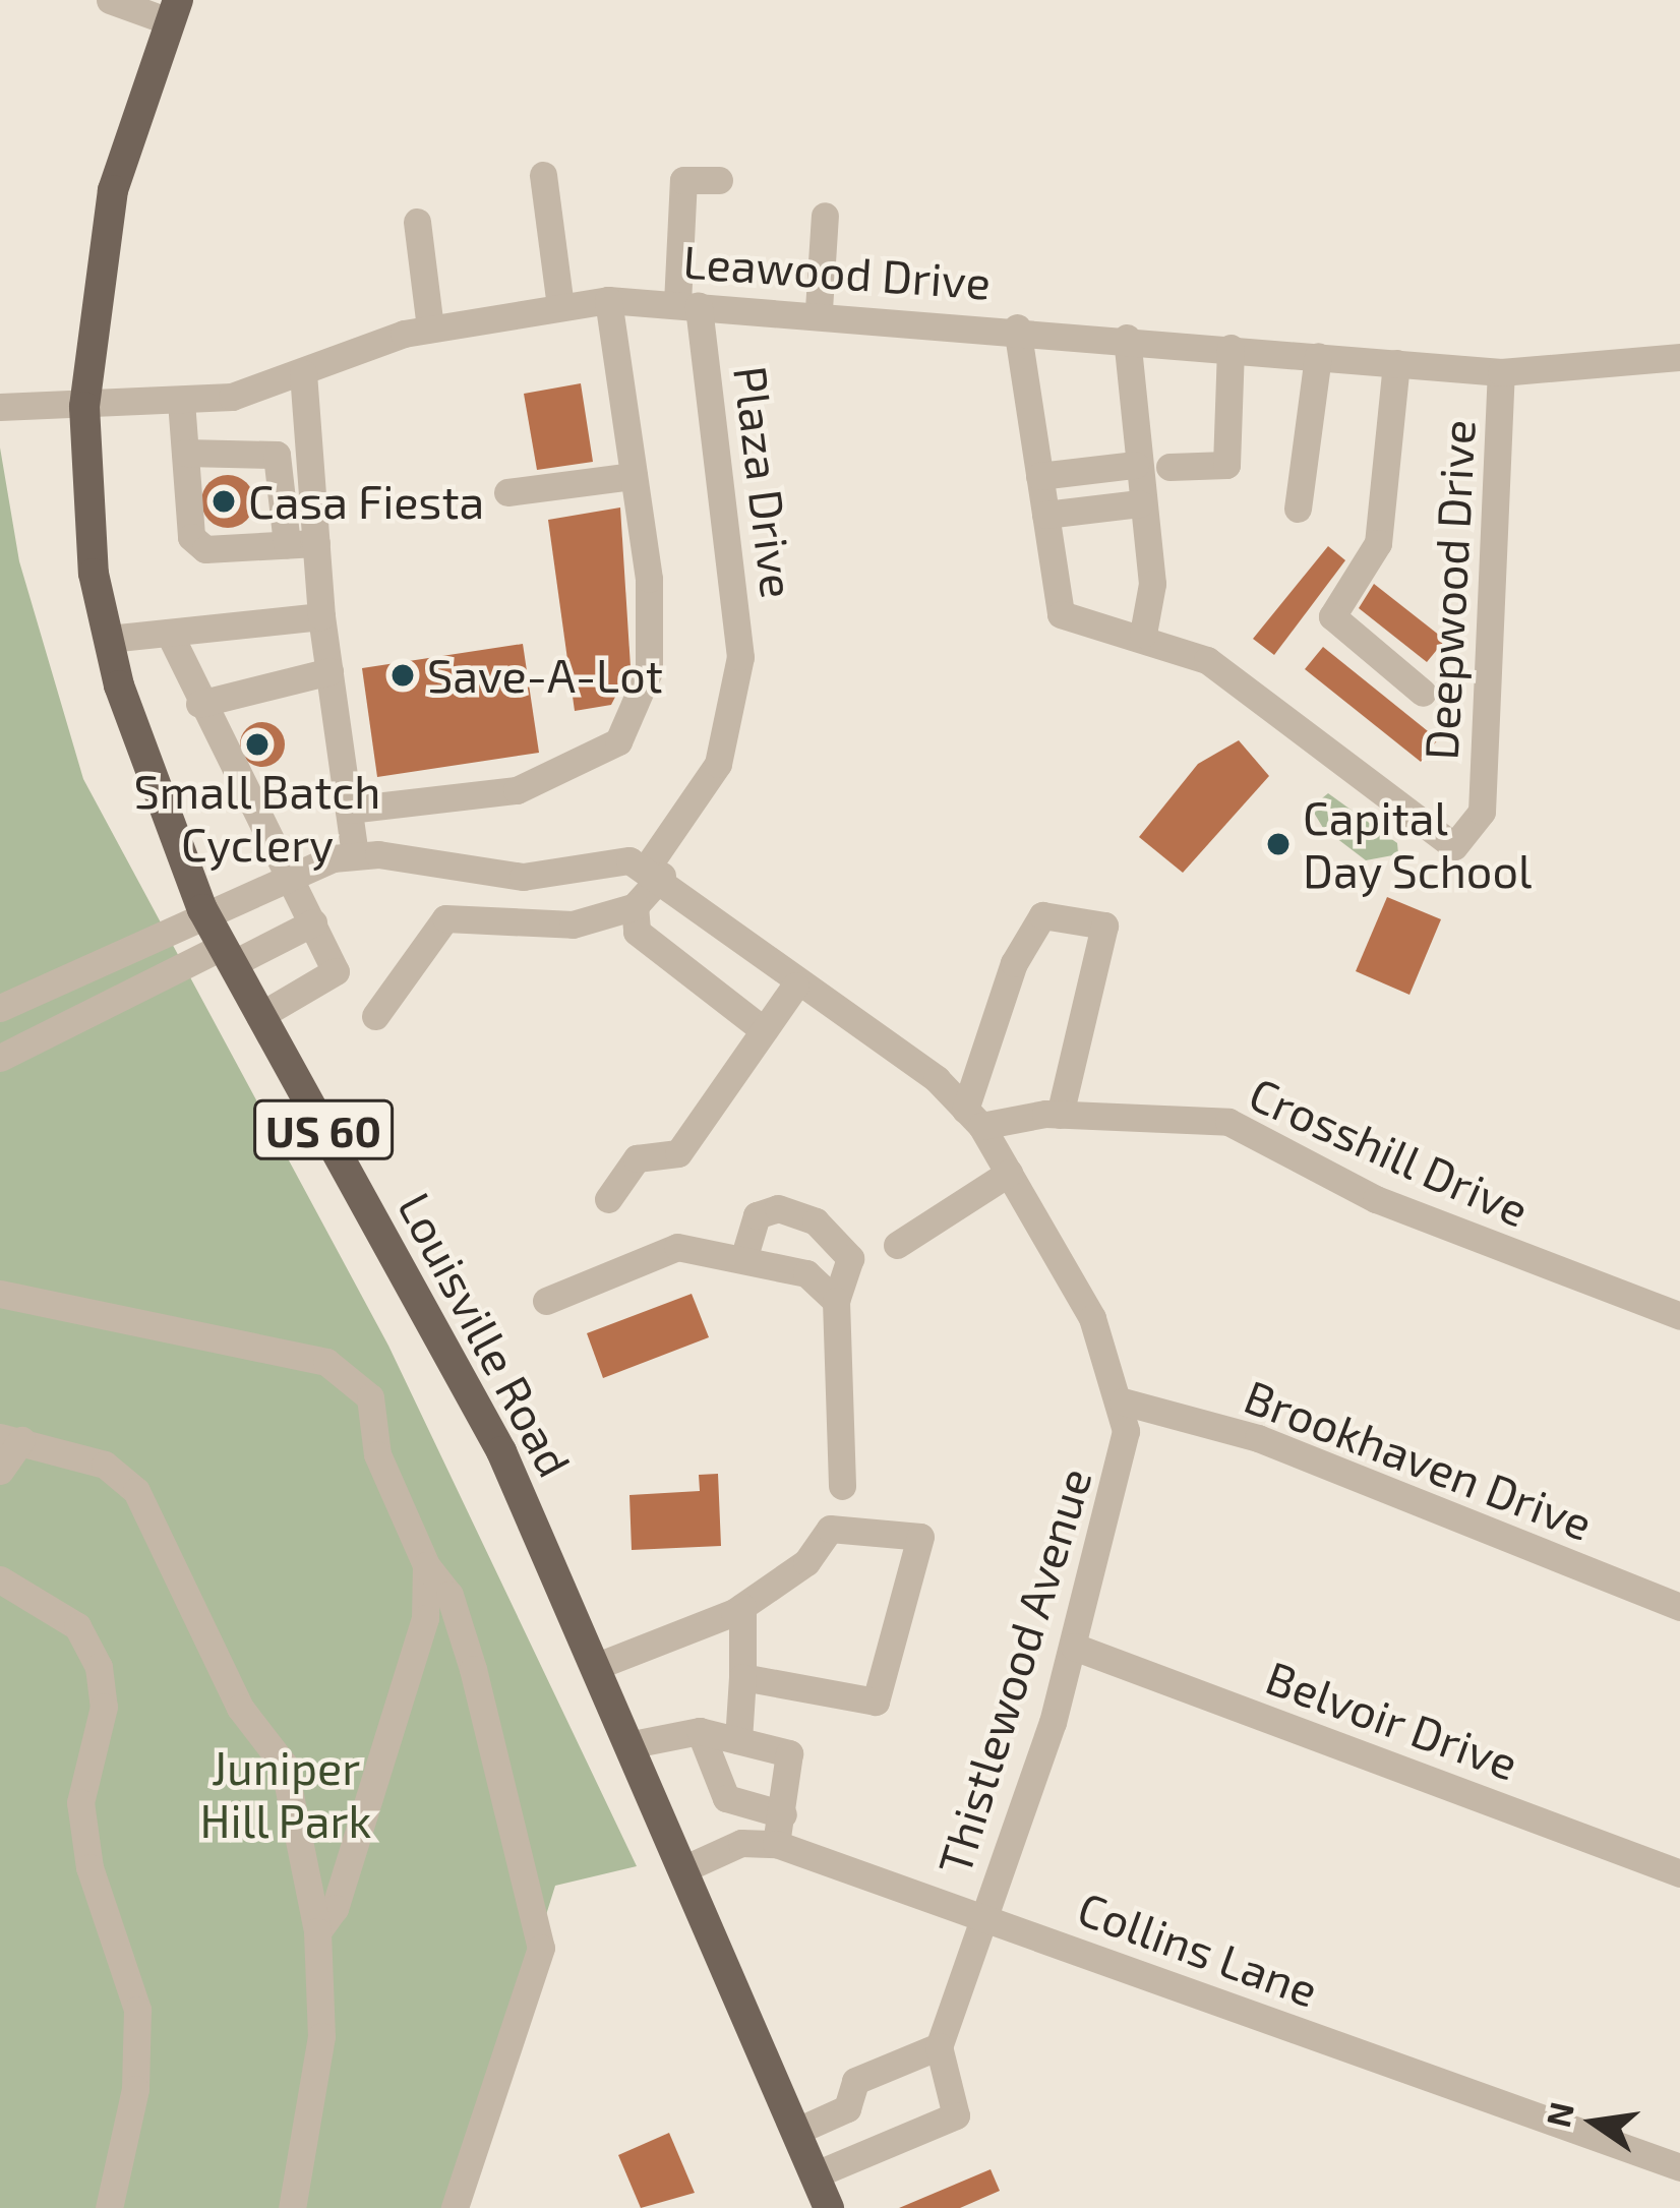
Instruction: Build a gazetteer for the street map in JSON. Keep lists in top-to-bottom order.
{
  "streets": {
    "main road": ["US 60", "Louisville Road"],
    "street": [
      "Leawood Drive",
      "Plaza Drive",
      "Deepwood Drive",
      "Crosshill Drive",
      "Brookhaven Drive",
      "Thistlewood Avenue",
      "Belvoir Drive",
      "Collins Lane"
    ]
  },
  "crossings": [
    ["Leawood Drive", "Plaza Drive"],
    ["Leawood Drive", "Deepwood Drive"],
    ["Leawood Drive", "Louisville Road"],
    ["Plaza Drive", "Thistlewood Avenue"],
    ["Crosshill Drive", "Thistlewood Avenue"],
    ["Louisville Road", "Collins Lane"],
    ["Brookhaven Drive", "Thistlewood Avenue"],
    ["Thistlewood Avenue", "Belvoir Drive"],
    ["Thistlewood Avenue", "Collins Lane"]
  ],
  "parks": ["Juniper Hill Park"],
  "places": [
    "Casa Fiesta",
    "Save-A-Lot",
    "Small Batch Cyclery",
    "Capital Day School"
  ],
  "north": "left"
}
